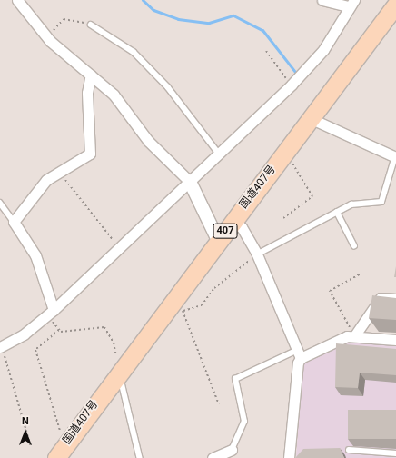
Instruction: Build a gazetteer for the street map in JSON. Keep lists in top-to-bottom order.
{
  "streets": {
    "highway": ["国道407号", "407"]
  },
  "north": "top"
}
